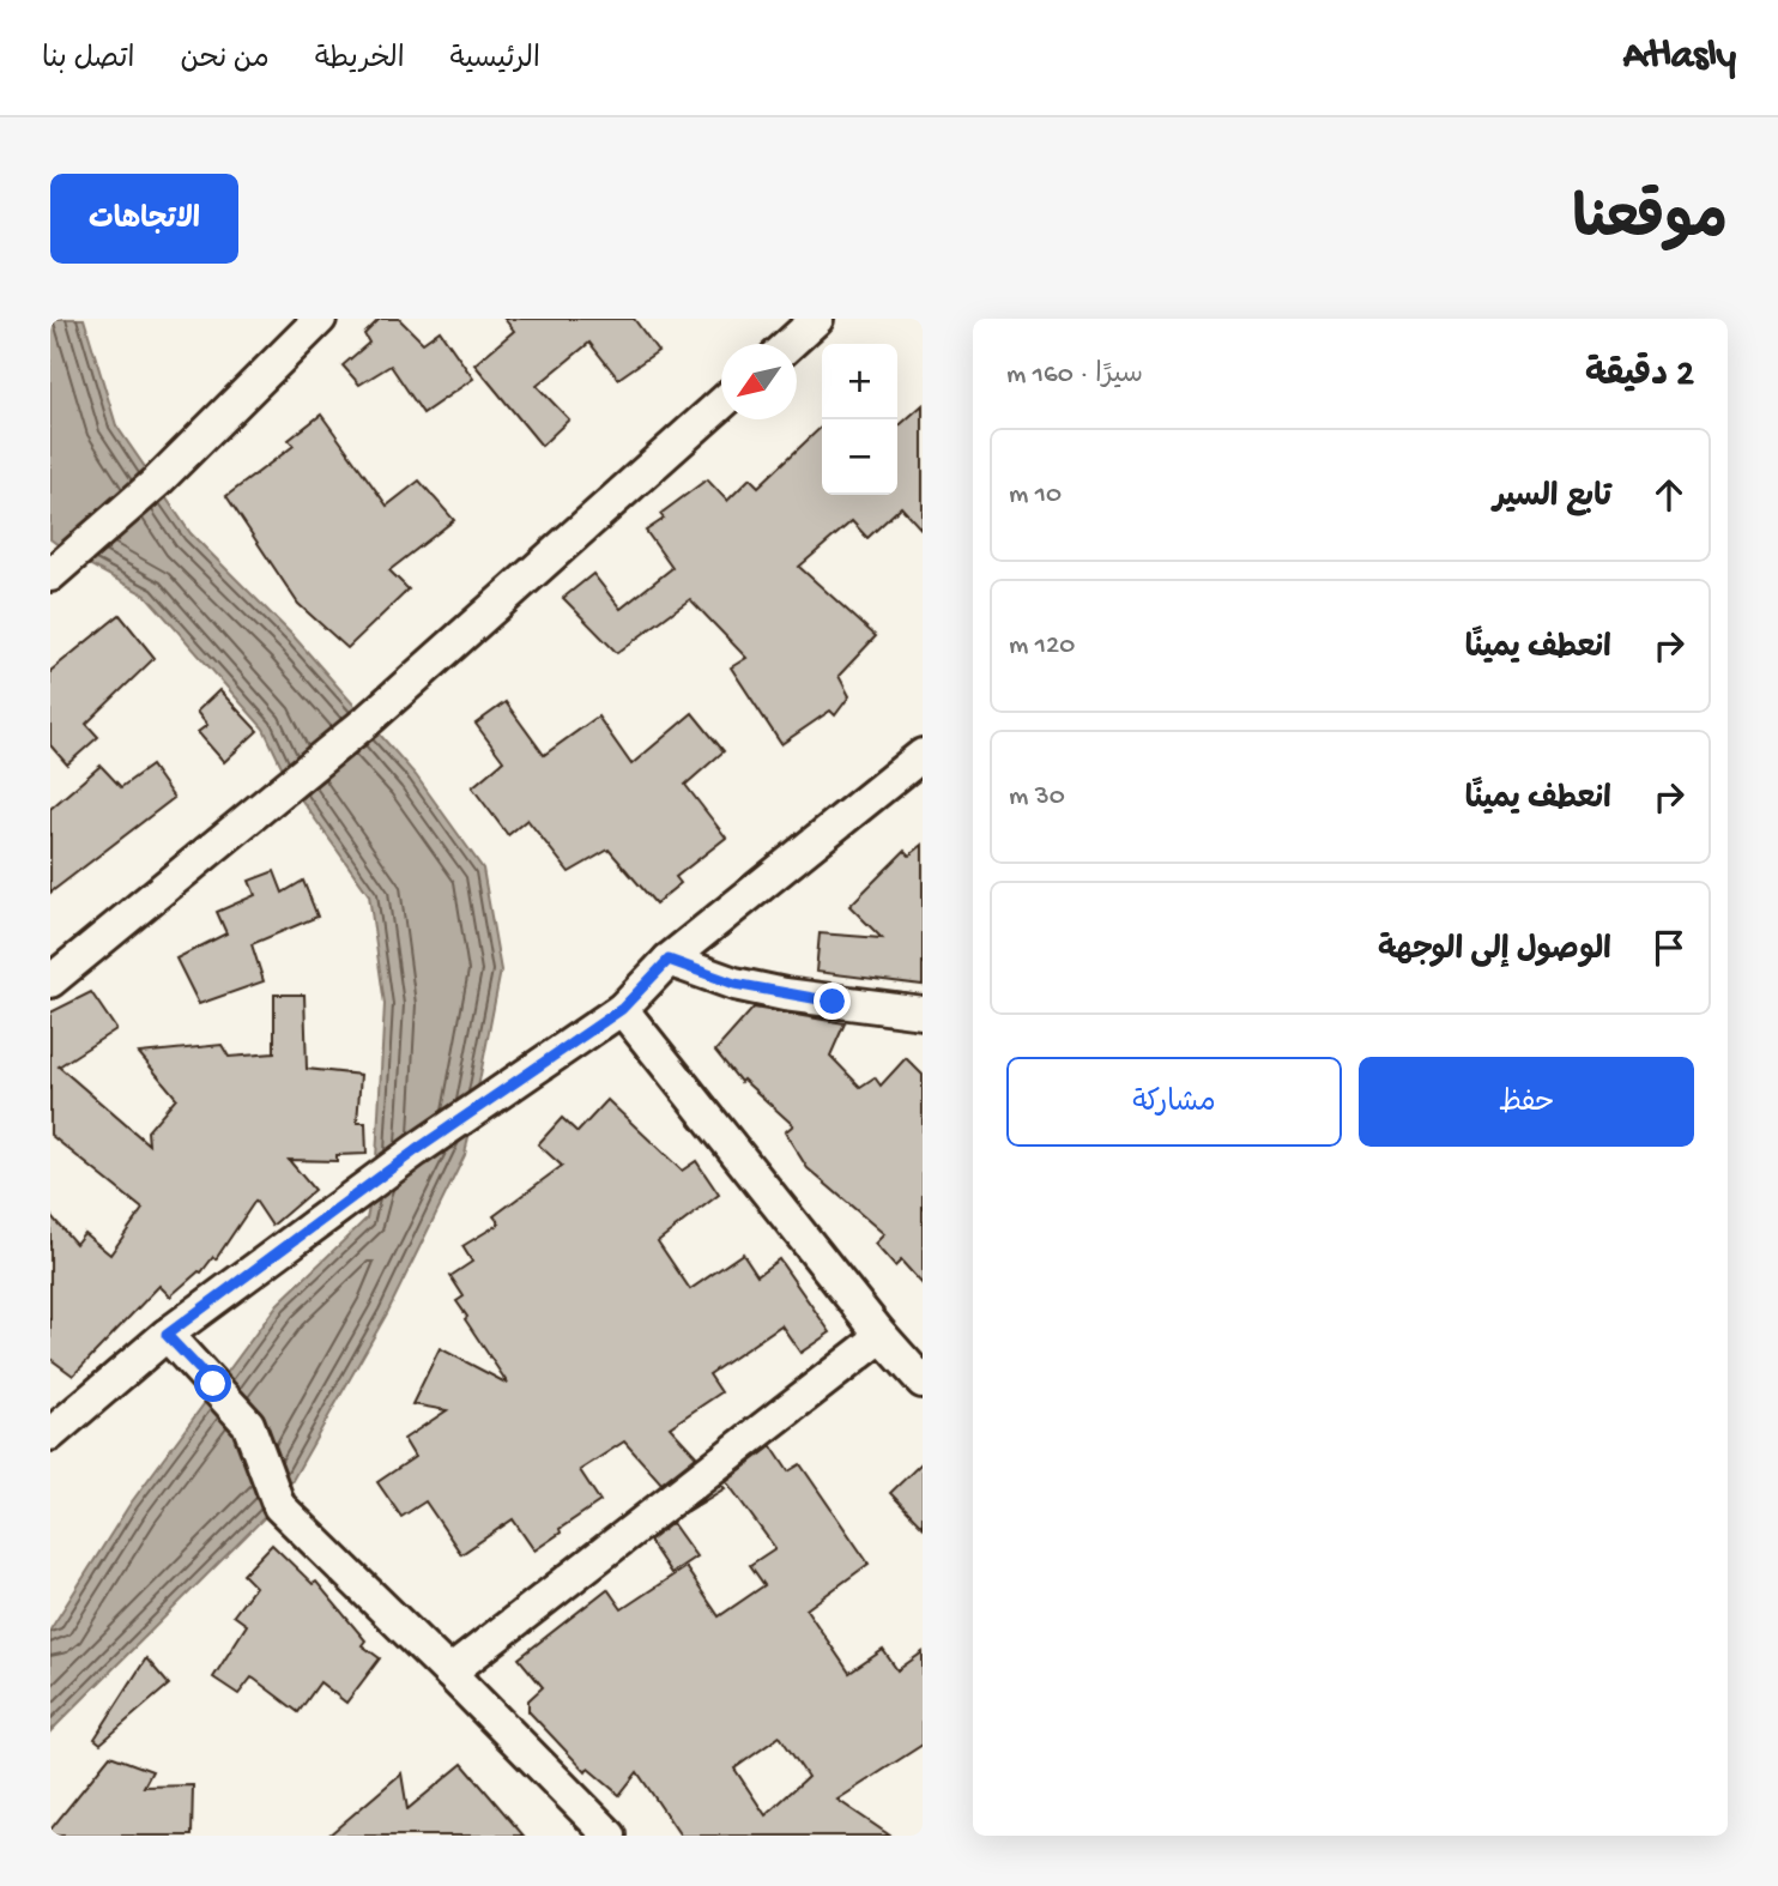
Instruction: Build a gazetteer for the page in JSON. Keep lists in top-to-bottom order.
{
  "north": "bottom left",
  "page": {
    "header": "Atlasly",
    "nav": [
      "الرئيسية",
      "الخريطة",
      "من نحن",
      "اتصل بنا"
    ],
    "title": "موقعنا",
    "buttons": [
      "الاتجاهات",
      ["حفظ", "مشاركة"]
    ],
    "heading": ["2 دقيقة", "سيرًا · 160 m"],
    "map_buttons": ["+", "−"],
    "list": [
      ["تابع السير", "10 m"],
      ["انعطف يمينًا", "120 m"],
      ["انعطف يمينًا", "30 m"],
      "الوصول إلى الوجهة"
    ]
  }
}
